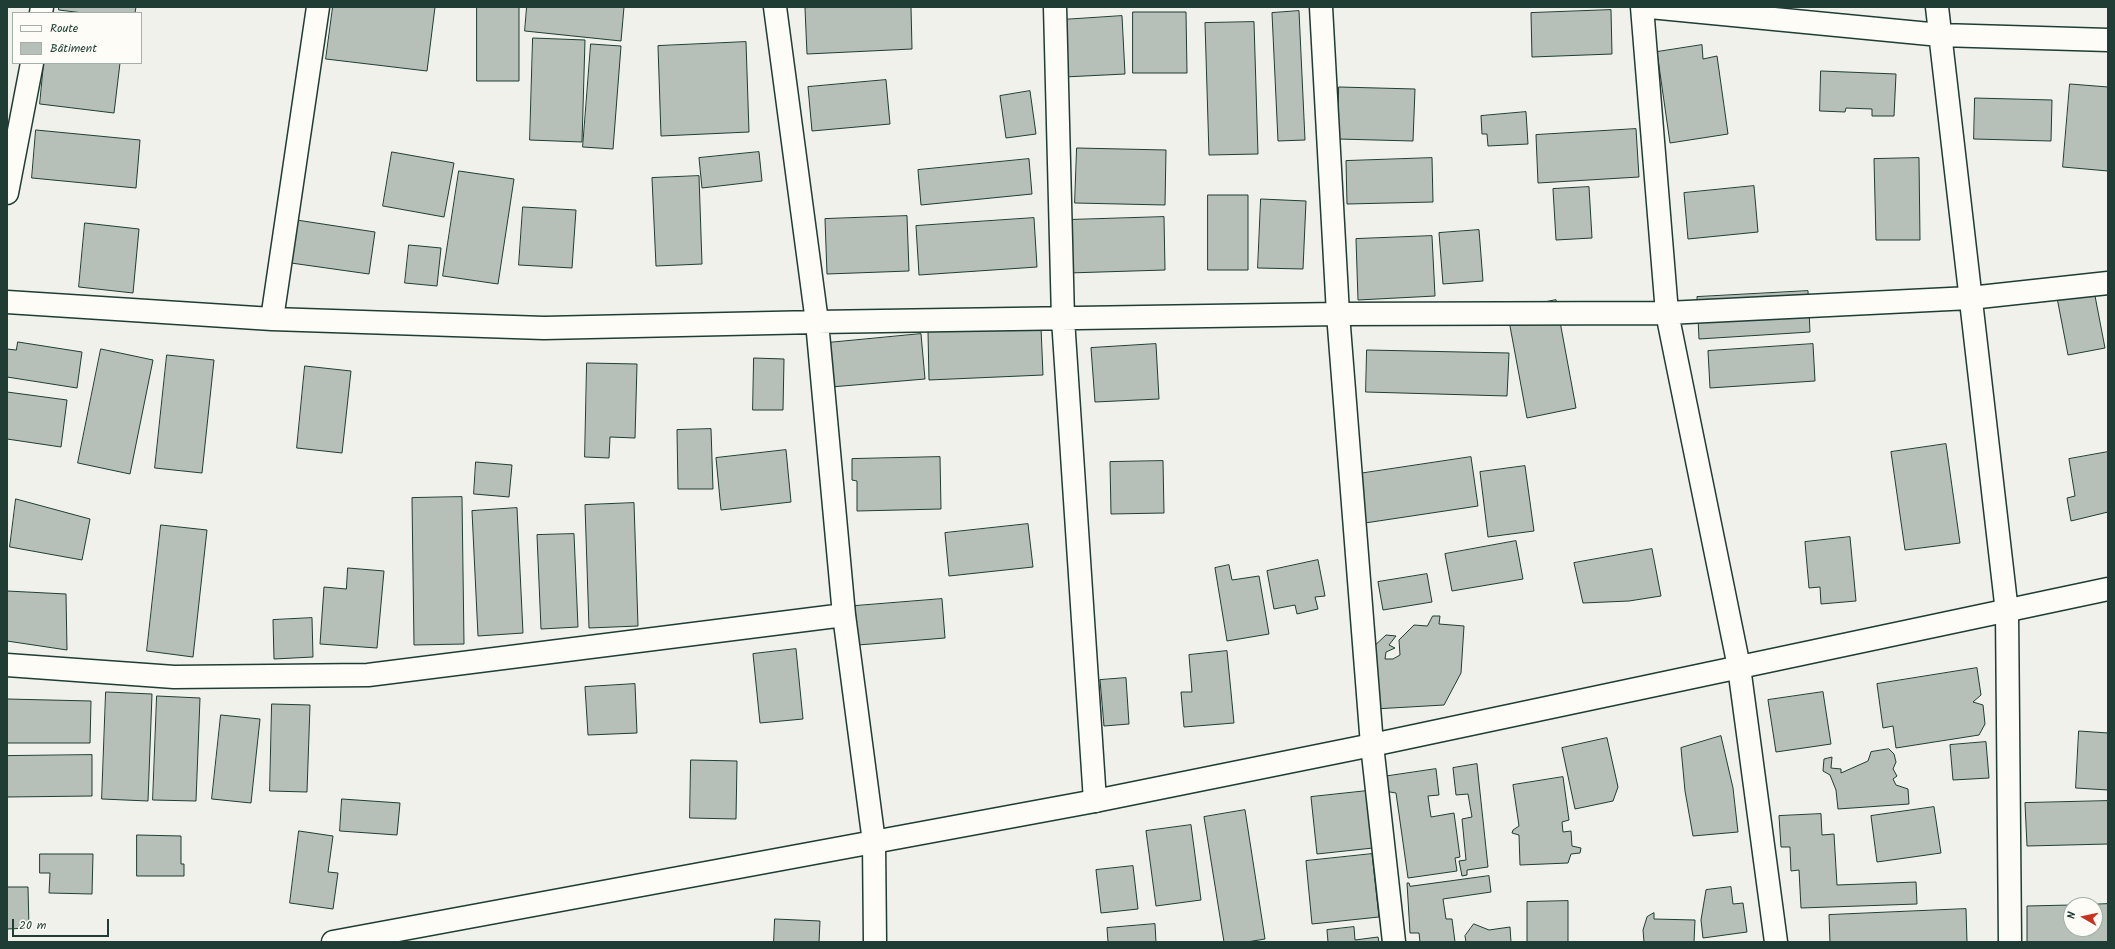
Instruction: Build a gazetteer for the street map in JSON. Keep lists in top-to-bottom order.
{
  "legend": ["Route", "Bâtiment"],
  "scale_bar": "20 m",
  "north": "left"
}
